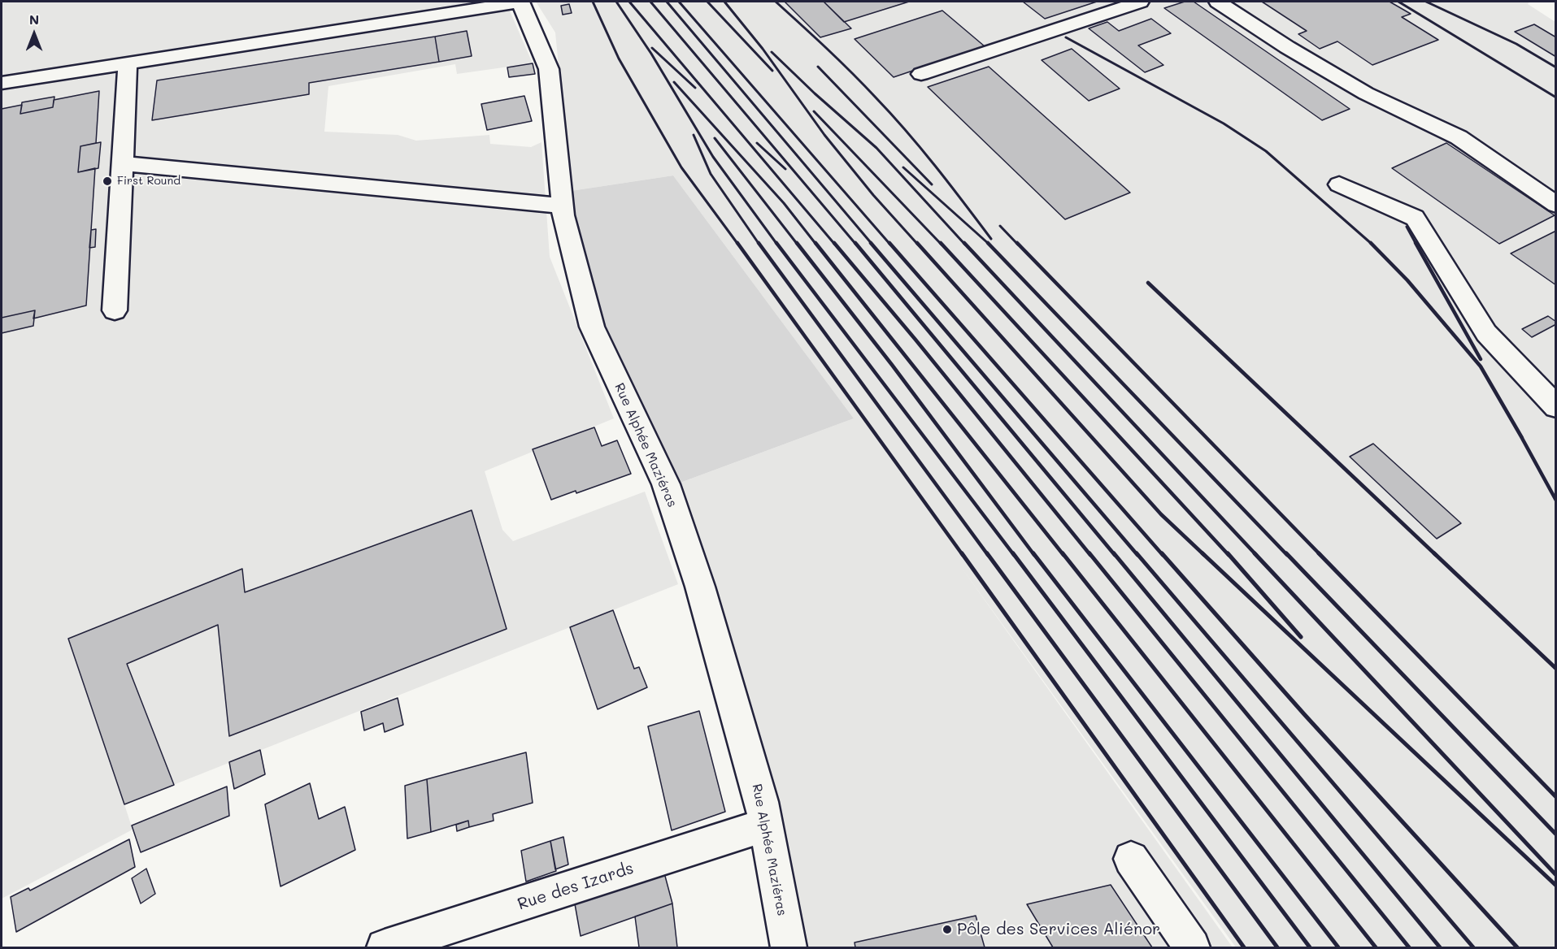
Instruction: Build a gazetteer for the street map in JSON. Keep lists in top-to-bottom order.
{
  "streets": {
    "street": ["Rue Alphée Maziéras", "Rue des Izards"]
  },
  "crossings": [
    ["Rue Alphée Maziéras", "Rue des Izards"]
  ],
  "places": ["First Round", "Pôle des Services Aliénor"],
  "north": "top"
}
